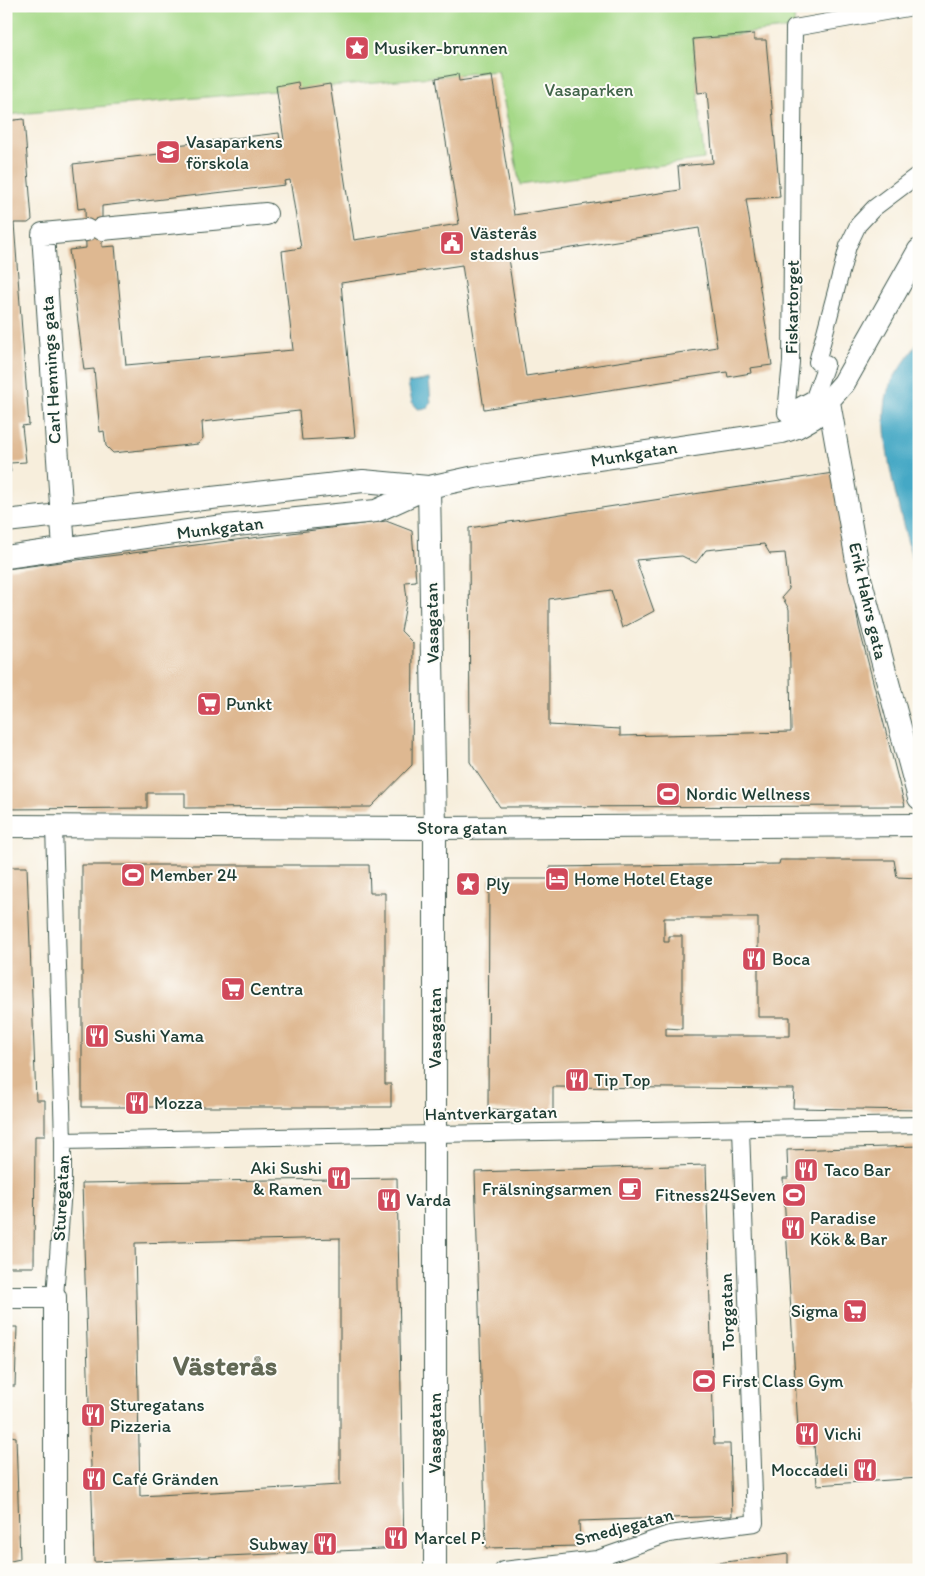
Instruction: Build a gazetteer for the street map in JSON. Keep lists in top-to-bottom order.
{
  "streets": {
    "street": [
      "Fiskartorget",
      "Carl Hennings gata",
      "Munkgatan",
      "Erik Hahrs gata",
      "Vasagatan",
      "Stora gatan",
      "Hantverkargatan",
      "Sturegatan",
      "Torggatan",
      "Smedjegatan"
    ]
  },
  "crossings": [
    ["Carl Hennings gata", "Munkgatan"],
    ["Munkgatan", "Erik Hahrs gata"],
    ["Munkgatan", "Vasagatan"],
    ["Vasagatan", "Stora gatan"],
    ["Vasagatan", "Hantverkargatan"],
    ["Stora gatan", "Sturegatan"],
    ["Hantverkargatan", "Sturegatan"],
    ["Hantverkargatan", "Torggatan"],
    ["Torggatan", "Smedjegatan"]
  ],
  "districts": ["Västerås"],
  "parks": ["Vasaparken"],
  "places": {
    "place": ["Musiker-brunnen", "Ply"],
    "school or university": ["Vasaparkens förskola"],
    "public building": ["Västerås stadshus"],
    "supermarket": ["Punkt", "Centra", "Sigma"],
    "sports": [
      "Nordic Wellness",
      "Member 24",
      "Fitness24Seven",
      "First Class Gym"
    ],
    "hotel": ["Home Hotel Etage"],
    "restaurant": [
      "Boca",
      "Sushi Yama",
      "Tip Top",
      "Mozza",
      "Taco Bar",
      "Aki Sushi & Ramen",
      "Varda",
      "Paradise Kök & Bar",
      "Sturegatans Pizzeria",
      "Vichi",
      "Moccadeli",
      "Café Gränden",
      "Marcel P.",
      "Subway"
    ],
    "cafe": ["Frälsningsarmen"]
  }
}
